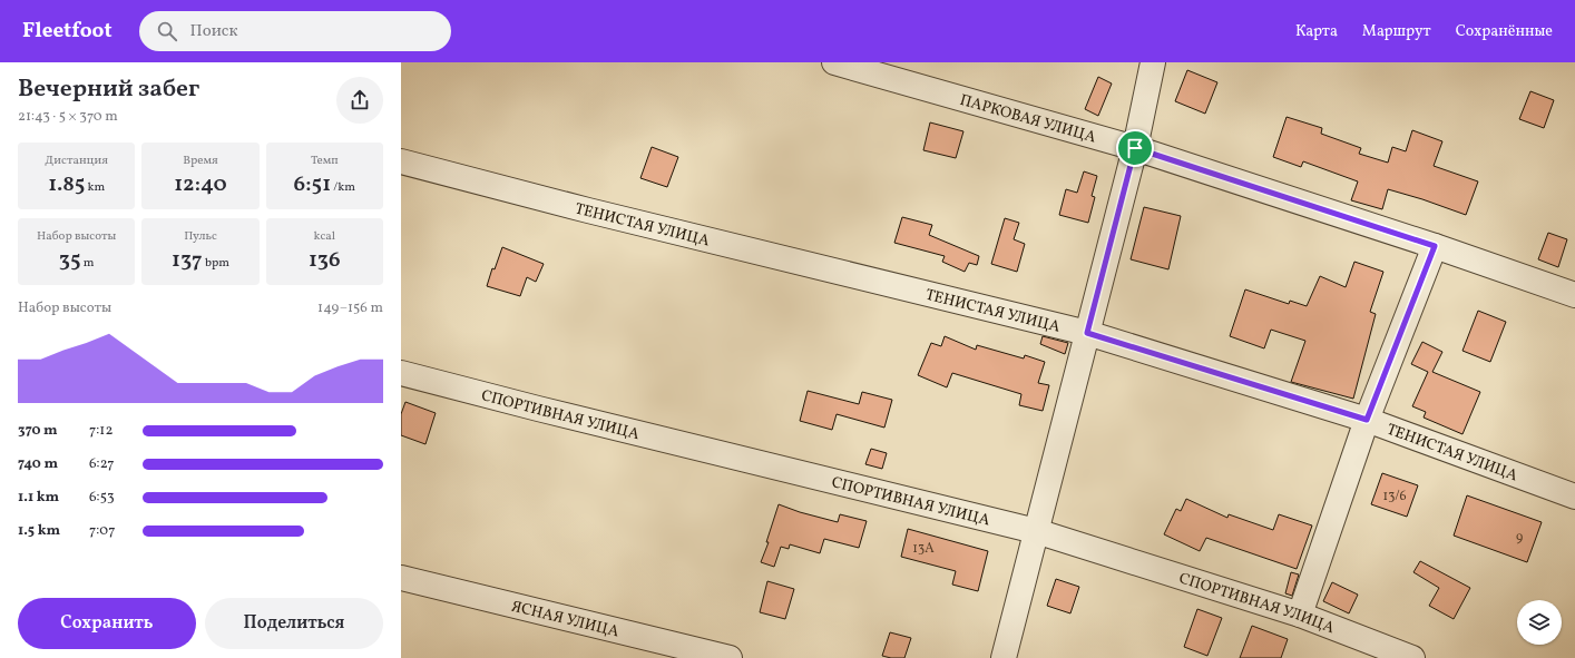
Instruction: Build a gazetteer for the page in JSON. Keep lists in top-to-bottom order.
{
  "streets": {
    "street": [
      "ПАРКОВАЯ УЛИЦА",
      "ТЕНИСТАЯ УЛИЦА",
      "СПОРТИВНАЯ УЛИЦА",
      "ЯСНАЯ УЛИЦА"
    ]
  },
  "house_numbers": ["13/6", "9", "13А"],
  "page": {
    "header": "Fleetfoot",
    "search": "Поиск",
    "nav": ["Карта", "Маршрут", "Сохранённые"],
    "heading": ["Вечерний забег", "21:43 · 5 × 370 m"],
    "stats": [
      ["Дистанция", "1.85 km"],
      ["Время", "12:40"],
      ["Темп", "6:51 /km"],
      ["Набор высоты", "35 m"],
      ["Пульс", "137 bpm"],
      ["kcal", "136"]
    ],
    "chart": ["Набор высоты", "149–156 m"],
    "list": [
      {
        "name": "370 m",
        "note": "7:12"
      },
      {
        "name": "740 m",
        "note": "6:27"
      },
      {
        "name": "1.1 km",
        "note": "6:53"
      },
      {
        "name": "1.5 km",
        "note": "7:07"
      }
    ],
    "buttons": ["Сохранить", "Поделиться"]
  }
}
